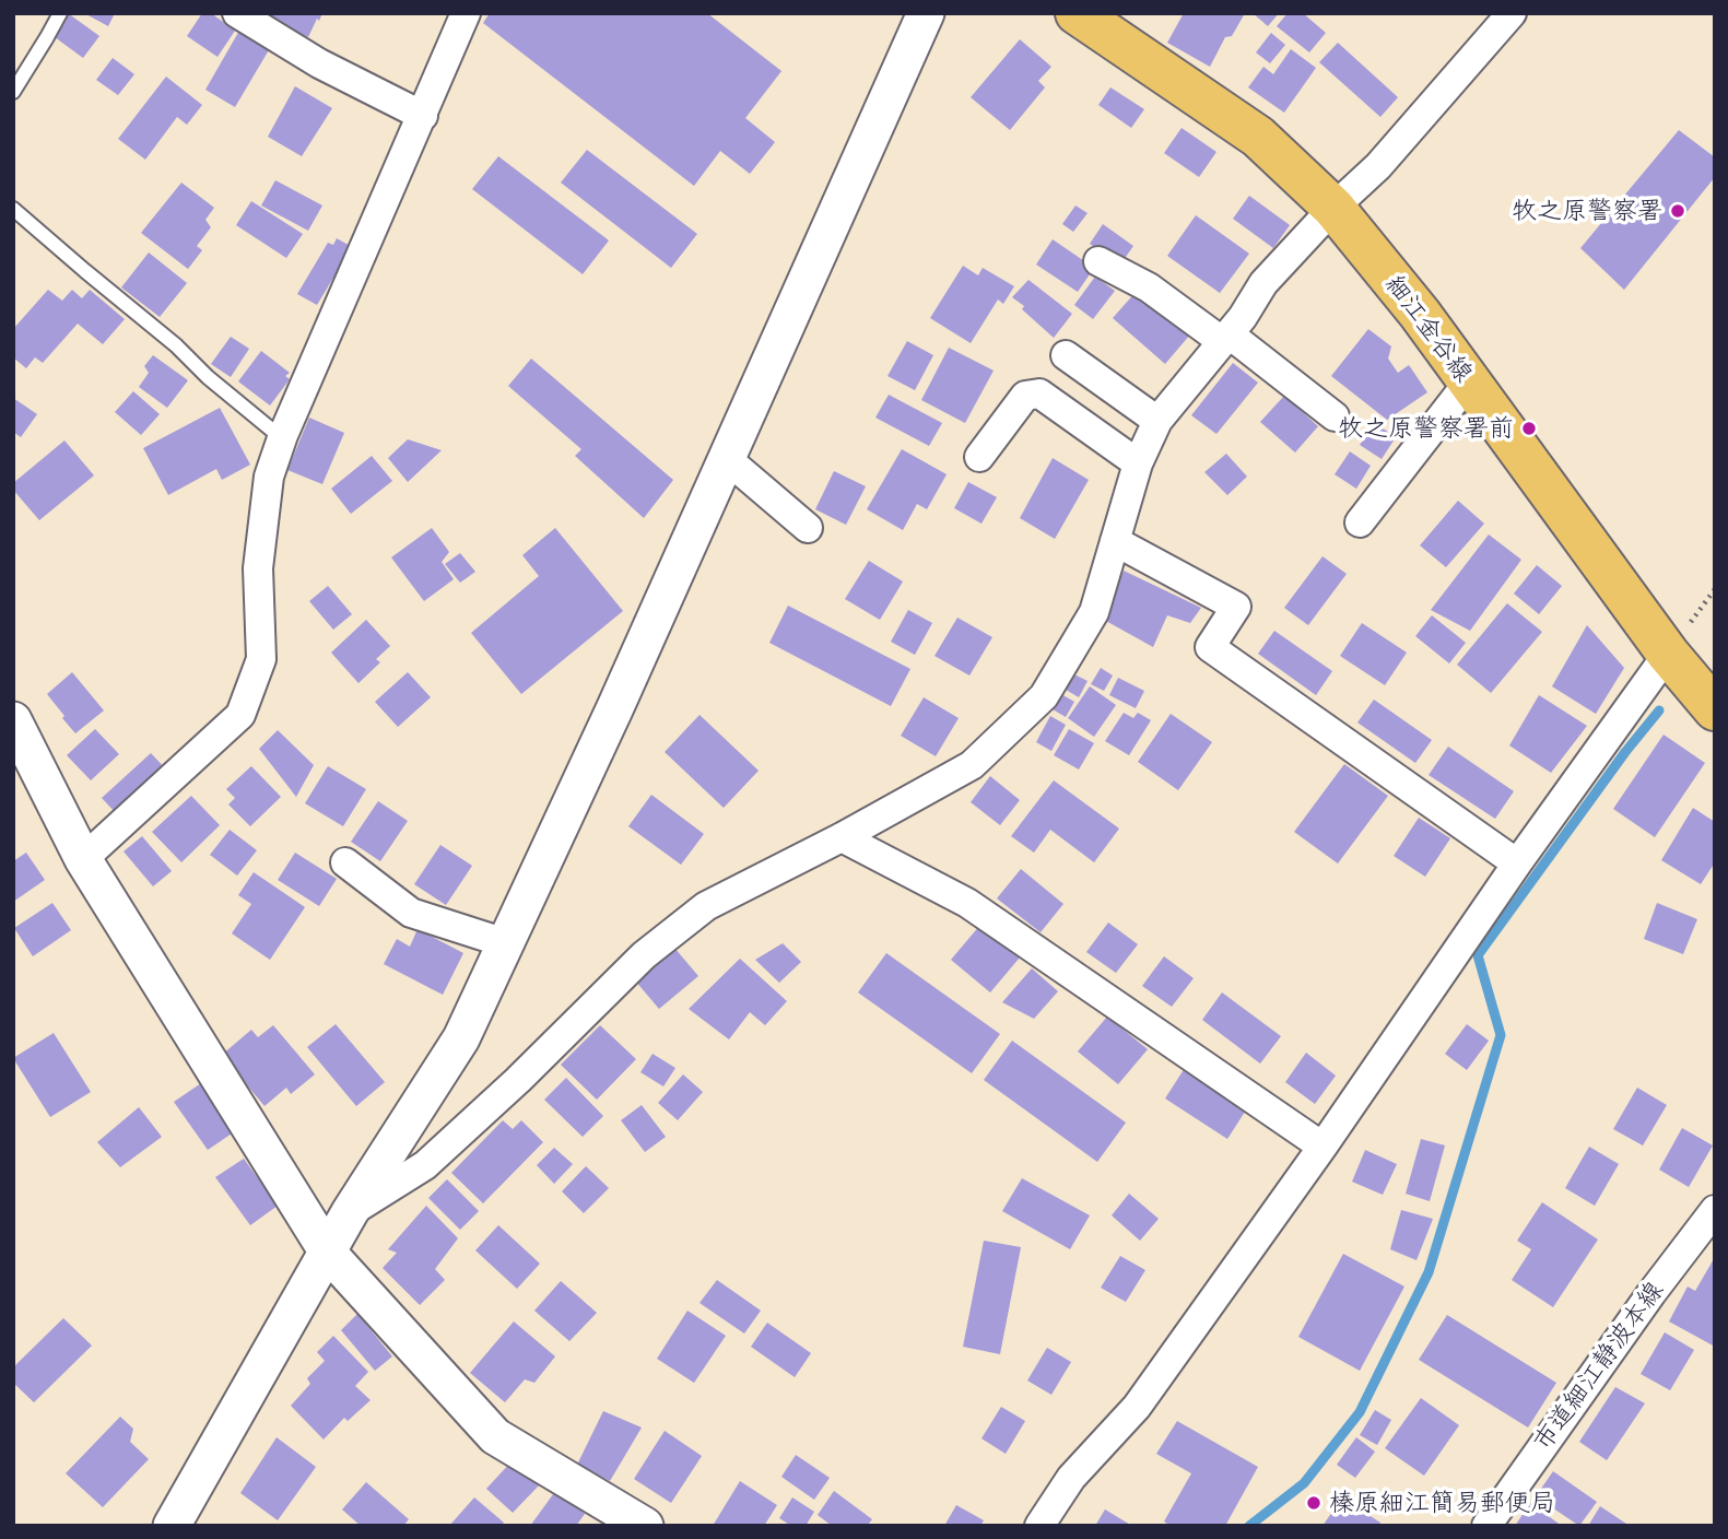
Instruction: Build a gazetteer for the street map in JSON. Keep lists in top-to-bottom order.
{
  "streets": {
    "main road": ["細江金谷線"],
    "street": ["市道細江静波本線"]
  },
  "places": ["牧之原警察署", "牧之原警察署前", "榛原細江簡易郵便局"]
}
